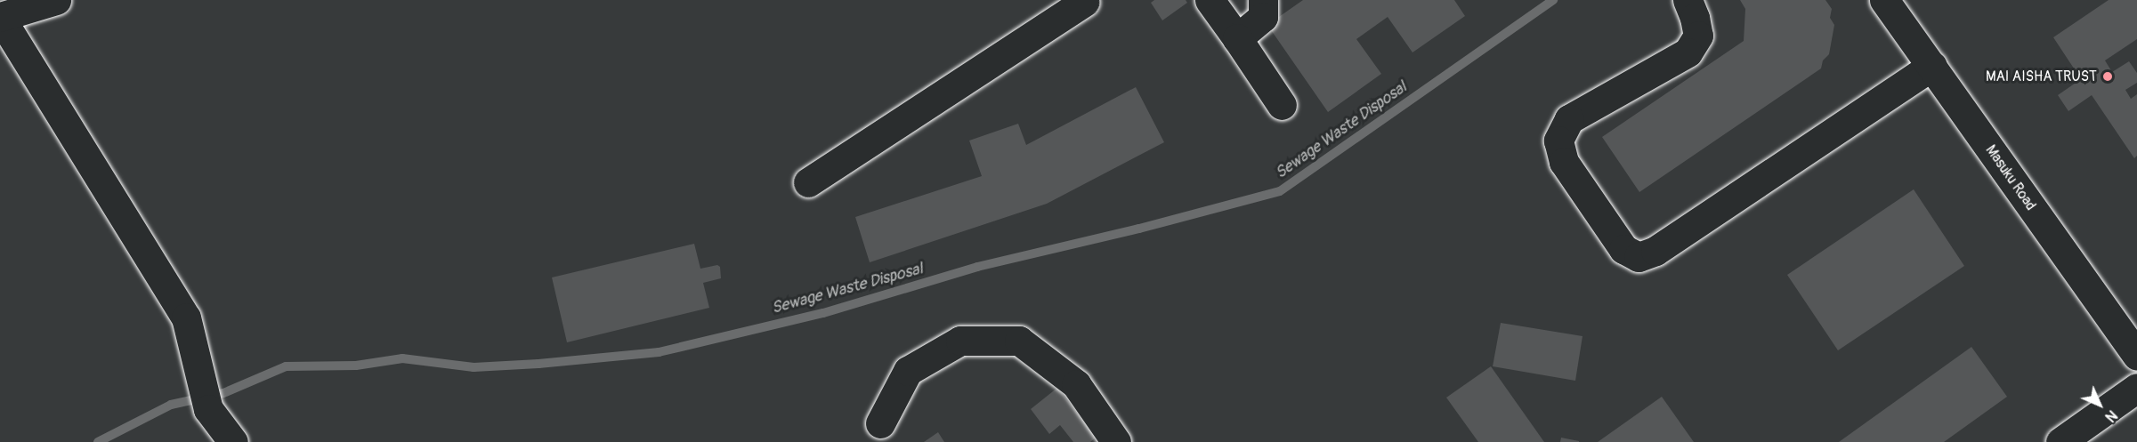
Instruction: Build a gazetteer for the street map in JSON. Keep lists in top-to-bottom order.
{
  "streets": {
    "street": ["Masuku Road"]
  },
  "water": ["Sewage Waste Disposal"],
  "places": ["MAI AISHA TRUST"],
  "north": "bottom right"
}
